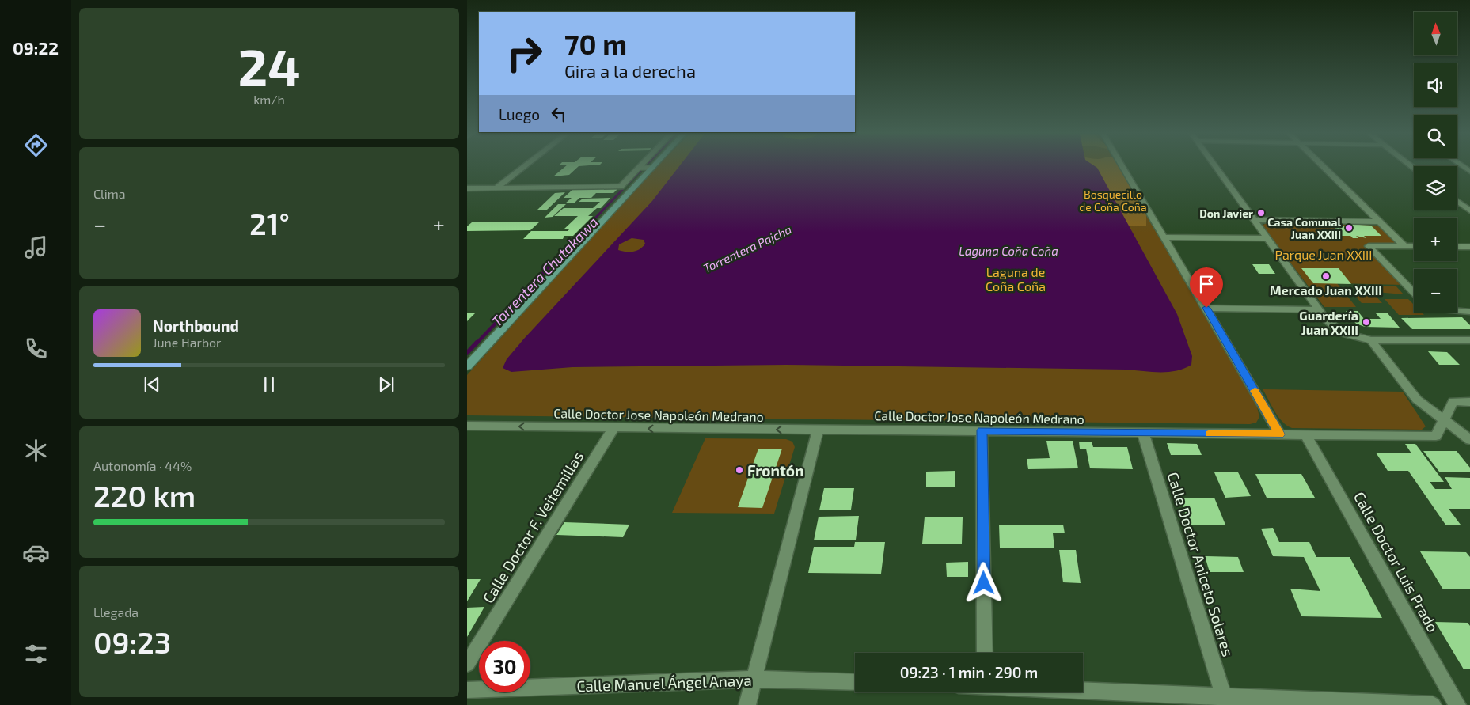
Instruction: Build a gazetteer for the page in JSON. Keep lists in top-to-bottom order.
{
  "streets": {
    "street": [
      "Calle Doctor Jose Napoleón Medrano",
      "Calle Doctor F. Veitemillas",
      "Calle Doctor Luis Prado",
      "Calle Doctor Aniceto Solares",
      "Calle Manuel Ángel Anaya"
    ]
  },
  "crossings": [
    ["Calle Doctor Jose Napoleón Medrano", "Calle Doctor F. Veitemillas"],
    ["Calle Doctor Jose Napoleón Medrano", "Calle Doctor Luis Prado"],
    ["Calle Doctor Jose Napoleón Medrano", "Calle Doctor Aniceto Solares"]
  ],
  "water": ["Torrentera Pajcha", "Laguna Coña Coña", "Torrentera Chutakawa"],
  "parks": ["Bosquecillo de Coña Coña", "Parque Juan XXIII", "Laguna de Coña Coña"],
  "places": [
    "Don Javier",
    "Casa Comunal Juan XXIII",
    "Mercado Juan XXIII",
    "Guardería Juan XXIII",
    "Frontón"
  ],
  "north": "top",
  "page": {
    "tabs": "09:22",
    "tile": [
      ["24", "km/h"],
      "Clima",
      ["Autonomía · 44%", "220 km"],
      ["Llegada", "09:23"]
    ],
    "map_buttons": ["+", "−"],
    "turn": ["70 m", "Gira a la derecha"],
    "then": "Luego",
    "heat": ["−", "21°", "+"],
    "song": ["Northbound", "June Harbor"],
    "limit": "30",
    "trip": "09:23 · 1 min · 290 m"
  }
}
